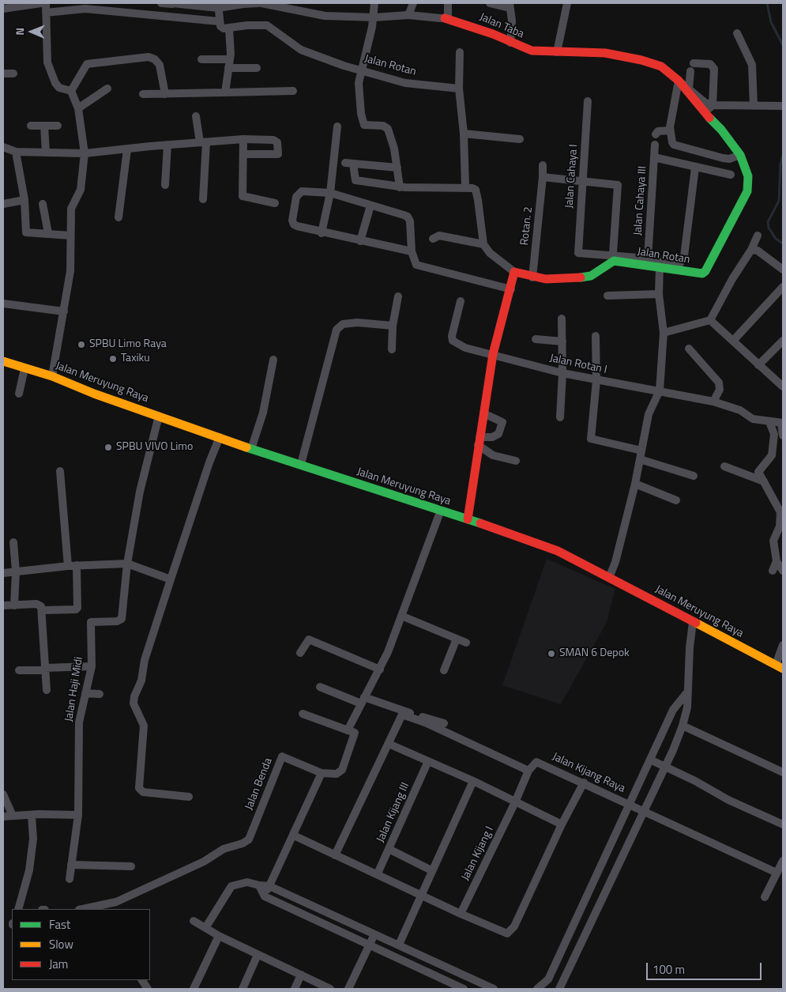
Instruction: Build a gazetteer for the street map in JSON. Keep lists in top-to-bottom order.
{
  "streets": {
    "street": [
      "Jalan Taba",
      "Jalan Rotan",
      "Jalan Cahaya I",
      "Jalan Cahaya III",
      "Rotan. 2",
      "Jalan Rotan I",
      "Jalan Meruyung Raya",
      "Jalan Haji Midi",
      "Jalan Kijang Raya",
      "Jalan Benda",
      "Jalan Kijang III",
      "Jalan Kijang I"
    ]
  },
  "crossings": [
    ["Jalan Taba", "Jalan Rotan"],
    ["Jalan Rotan", "Rotan. 2"],
    ["Jalan Meruyung Raya", "Jalan Haji Midi"]
  ],
  "places": [
    "SPBU Limo Raya",
    "Taxiku",
    "SPBU VIVO Limo",
    "SMAN 6 Depok"
  ],
  "legend": ["Fast", "Slow", "Jam"],
  "scale_bar": "100 m",
  "north": "left"
}
